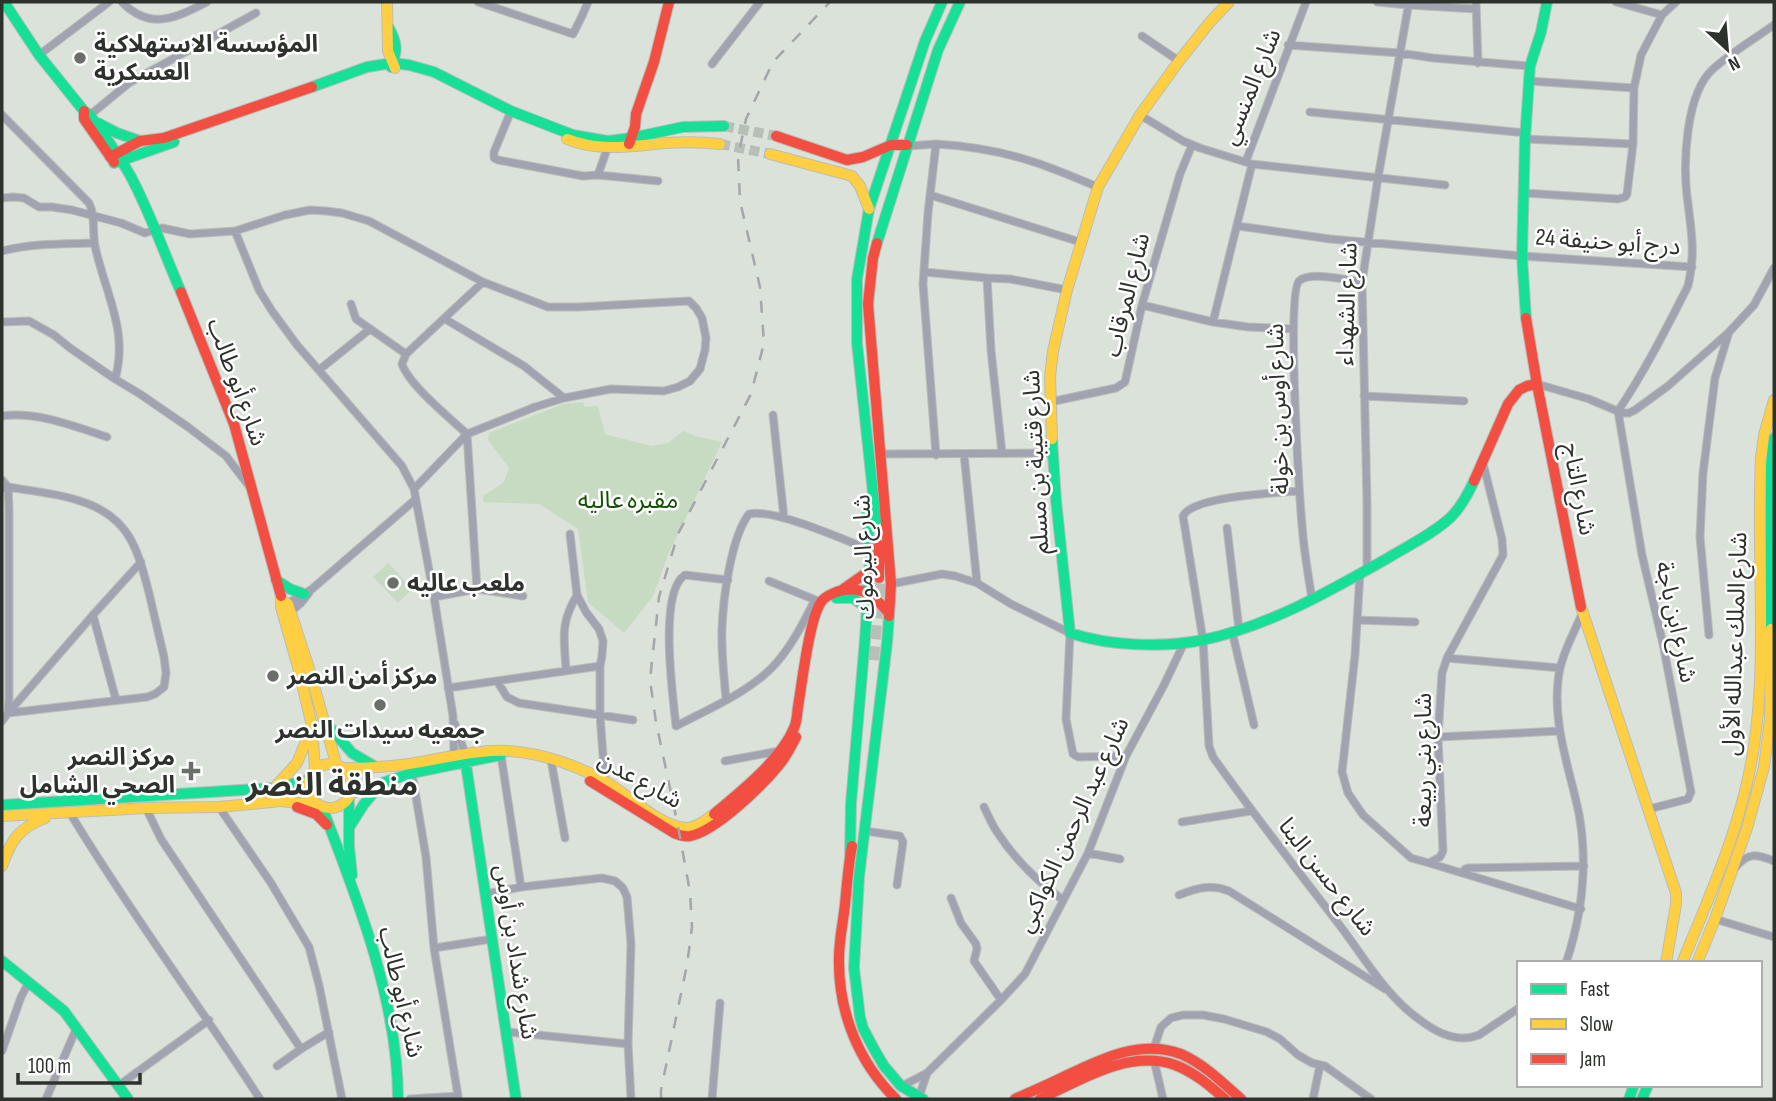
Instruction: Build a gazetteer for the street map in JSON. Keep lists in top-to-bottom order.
{
  "streets": {
    "main road": [
      "شارع أبو طالب",
      "شارع قتيبة بن مسلم",
      "شارع التاج",
      "شارع اليرموك",
      "شارع الملك عبدالله الأول",
      "شارع عدن",
      "شارع شداد بن أوس"
    ],
    "street": [
      "شارع المنسي",
      "درج أبو حنيفة 24",
      "شارع المرقاب",
      "شارع الشهداء",
      "شارع أوس بن خولة",
      "شارع ابن باجة",
      "شارع بني ربيعة",
      "شارع عبد الرحمن الكواكبي",
      "شارع حسن البنا"
    ]
  },
  "crossings": [
    ["شارع المنسي", "شارع المرقاب"],
    ["شارع المنسي", "شارع قتيبة بن مسلم"],
    ["درج أبو حنيفة 24", "شارع الشهداء"],
    ["درج أبو حنيفة 24", "شارع التاج"],
    ["شارع المرقاب", "شارع قتيبة بن مسلم"],
    ["شارع الشهداء", "شارع أوس بن خولة"],
    ["شارع الشهداء", "شارع بني ربيعة"],
    ["شارع أبو طالب", "شارع عدن"],
    ["شارع التاج", "شارع ابن باجة"],
    ["شارع اليرموك", "شارع عبد الرحمن الكواكبي"],
    ["شارع عدن", "شارع شداد بن أوس"]
  ],
  "districts": ["منطقة النصر"],
  "parks": ["مقبره عاليه"],
  "places": {
    "other": [
      "المؤسسة الاستهلاكية العسكرية",
      "ملعب عاليه",
      "مركز أمن النصر",
      "جمعيه سيدات النصر"
    ],
    "health": ["مركز النصر الصحي الشامل"]
  },
  "legend": ["Fast", "Slow", "Jam"],
  "scale_bar": "100 m",
  "north": "bottom right"
}
